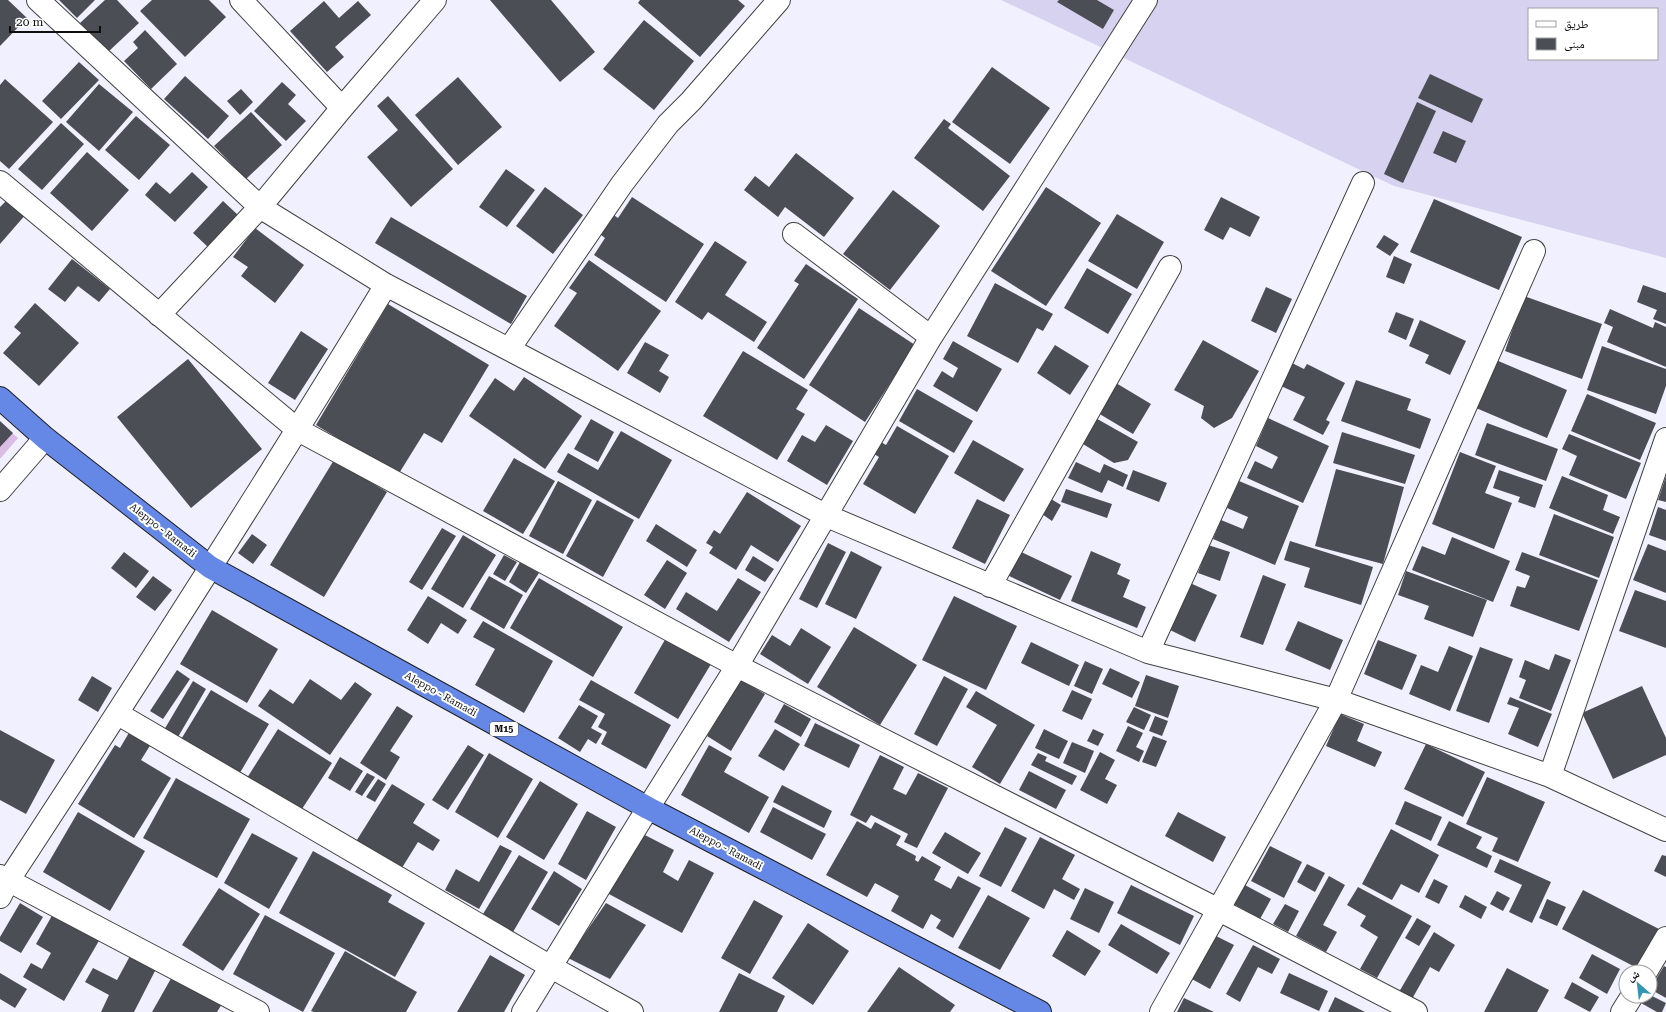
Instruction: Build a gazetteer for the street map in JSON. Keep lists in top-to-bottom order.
{
  "streets": {
    "highway": ["Aleppo - Ramadi", "M15"]
  },
  "legend": ["طريق", "مبنى"],
  "scale_bar": "20 m",
  "north": "top left"
}
